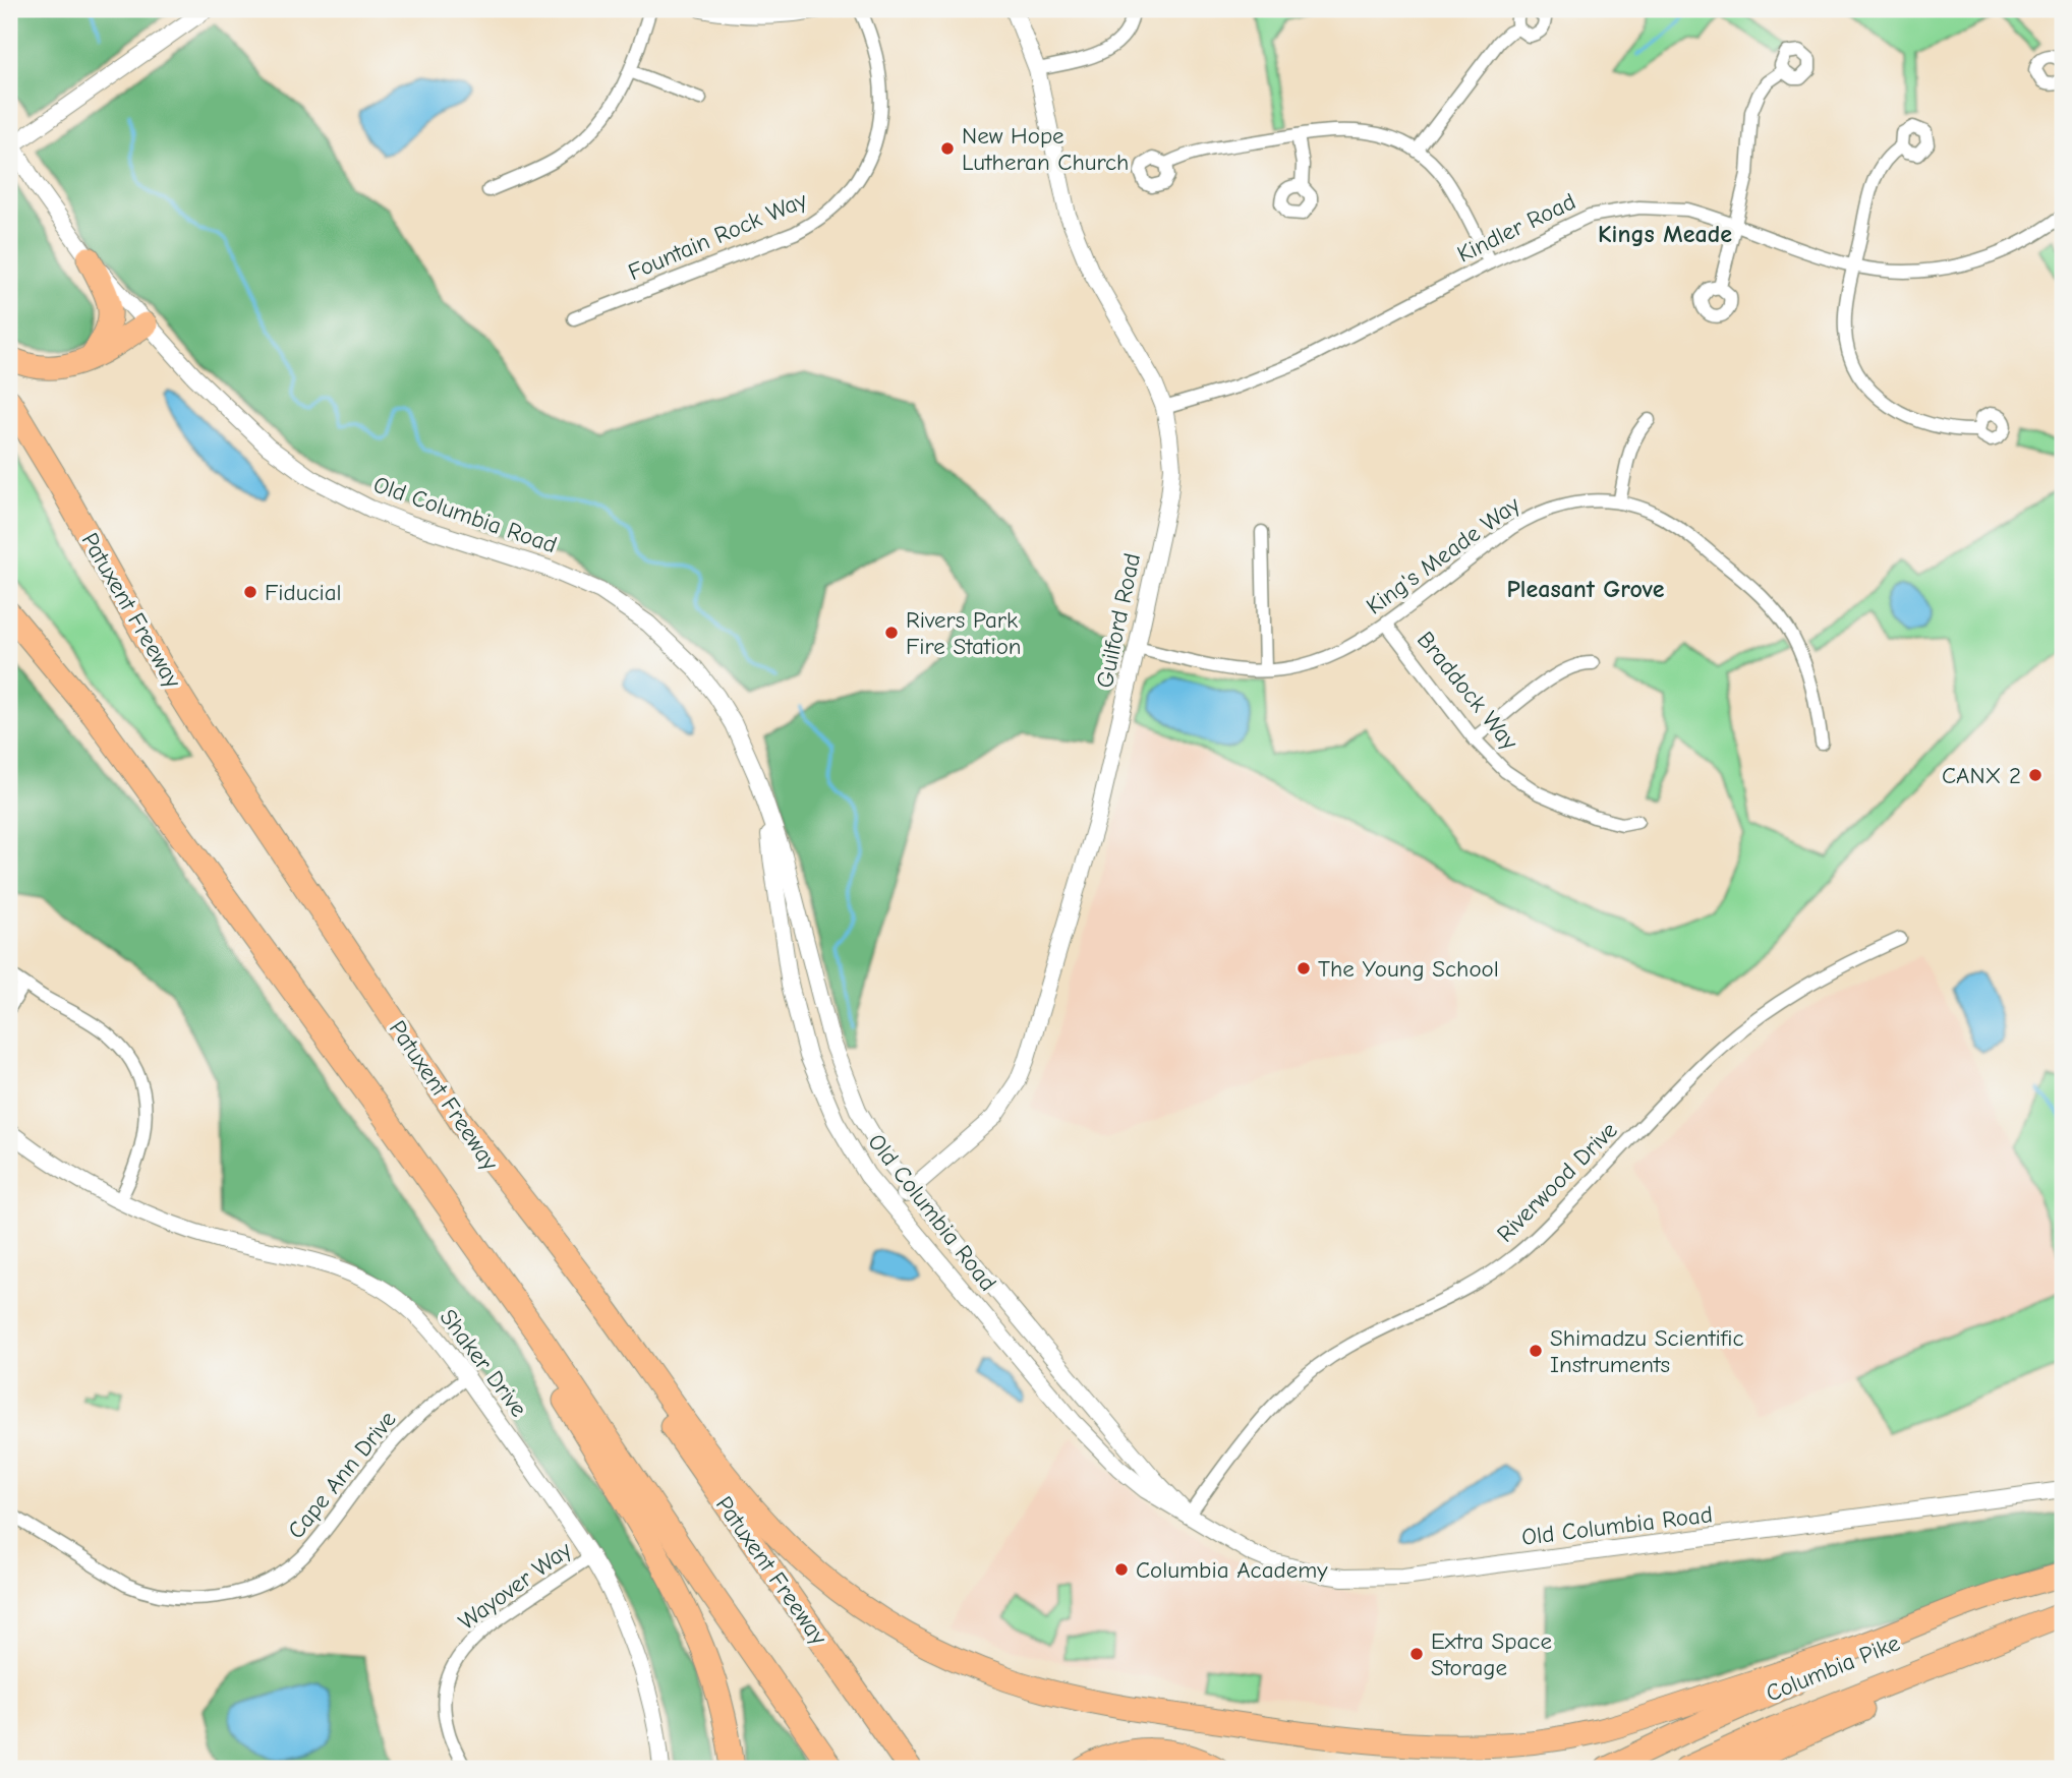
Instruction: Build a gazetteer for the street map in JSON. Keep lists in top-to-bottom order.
{
  "streets": {
    "highway": ["Patuxent Freeway", "Columbia Pike"],
    "street": [
      "Kindler Road",
      "Fountain Rock Way",
      "Old Columbia Road",
      "King's Meade Way",
      "Guilford Road",
      "Braddock Way",
      "Riverwood Drive",
      "Shaker Drive",
      "Cape Ann Drive",
      "Wayover Way"
    ]
  },
  "crossings": [
    ["Kindler Road", "Guilford Road"],
    ["Old Columbia Road", "Guilford Road"],
    ["Old Columbia Road", "Riverwood Drive"],
    ["King's Meade Way", "Guilford Road"],
    ["King's Meade Way", "Braddock Way"],
    ["Shaker Drive", "Cape Ann Drive"],
    ["Shaker Drive", "Wayover Way"]
  ],
  "districts": ["Kings Meade", "Pleasant Grove"],
  "places": [
    "New Hope Lutheran Church",
    "Fiducial",
    "Rivers Park Fire Station",
    "CANX 2",
    "The Young School",
    "Shimadzu Scientific Instruments",
    "Columbia Academy",
    "Extra Space Storage"
  ]
}
